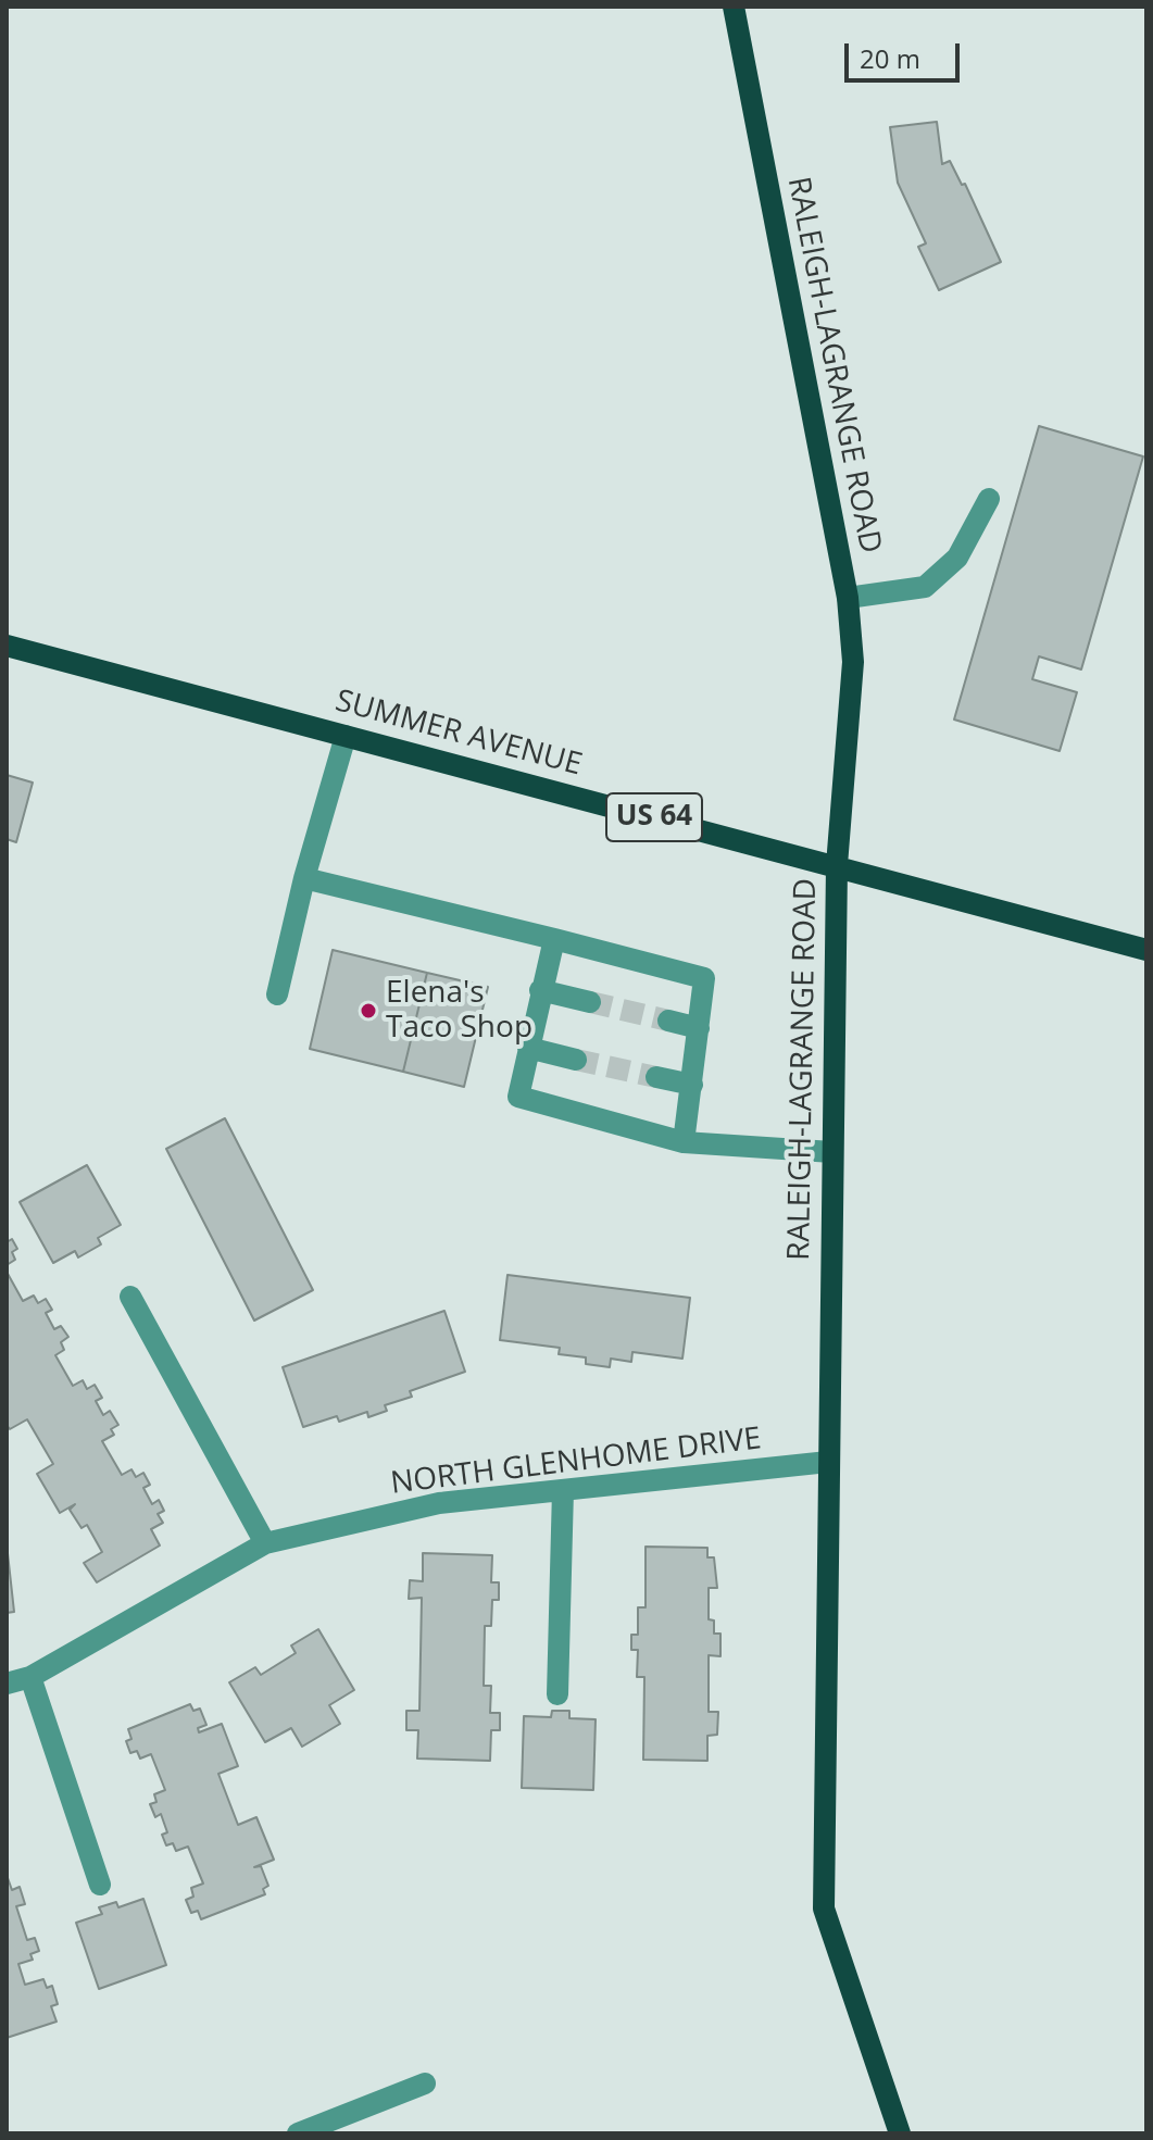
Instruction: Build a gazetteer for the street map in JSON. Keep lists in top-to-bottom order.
{
  "streets": {
    "main road": ["RALEIGH-LAGRANGE ROAD", "SUMMER AVENUE", "US 64"],
    "street": ["NORTH GLENHOME DRIVE"]
  },
  "crossings": [
    ["RALEIGH-LAGRANGE ROAD", "SUMMER AVENUE"],
    ["RALEIGH-LAGRANGE ROAD", "NORTH GLENHOME DRIVE"]
  ],
  "places": ["Elena's Taco Shop"],
  "scale_bar": "20 m"
}
